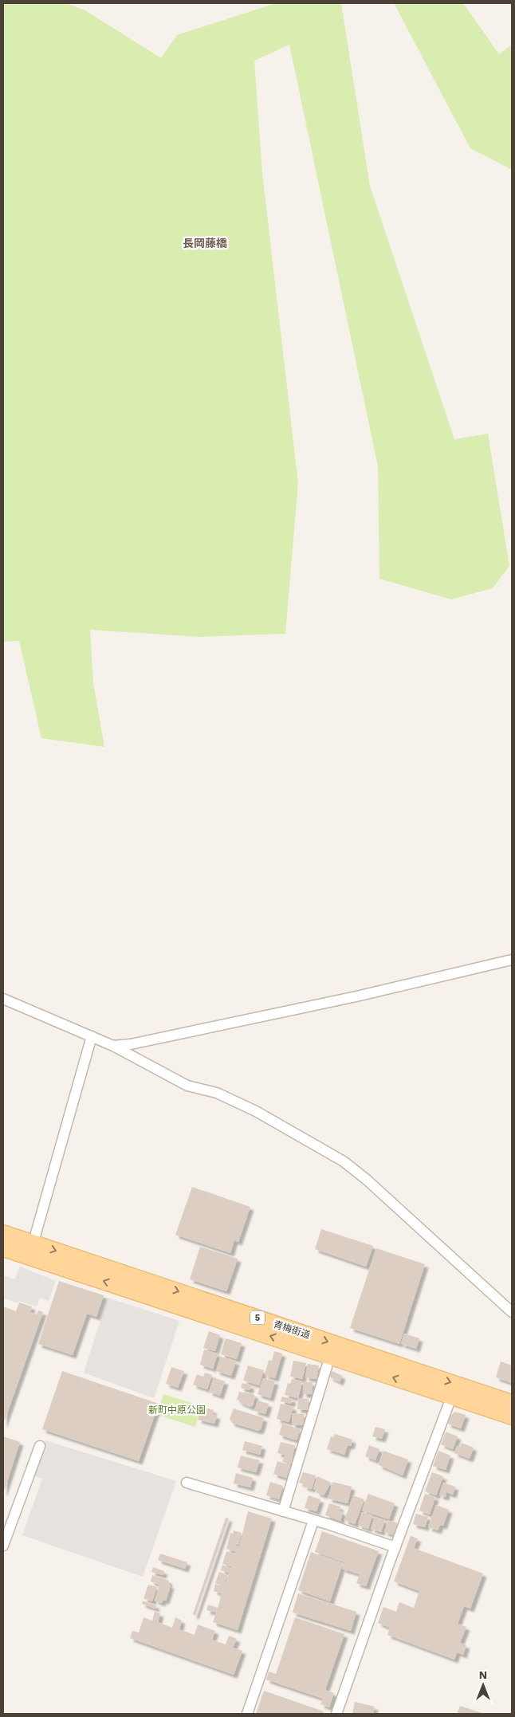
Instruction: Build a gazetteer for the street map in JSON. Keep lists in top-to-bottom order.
{
  "streets": {
    "main road": ["5", "青梅街道"]
  },
  "districts": ["長岡藤橋"],
  "parks": ["新町中原公園"],
  "north": "top"
}
